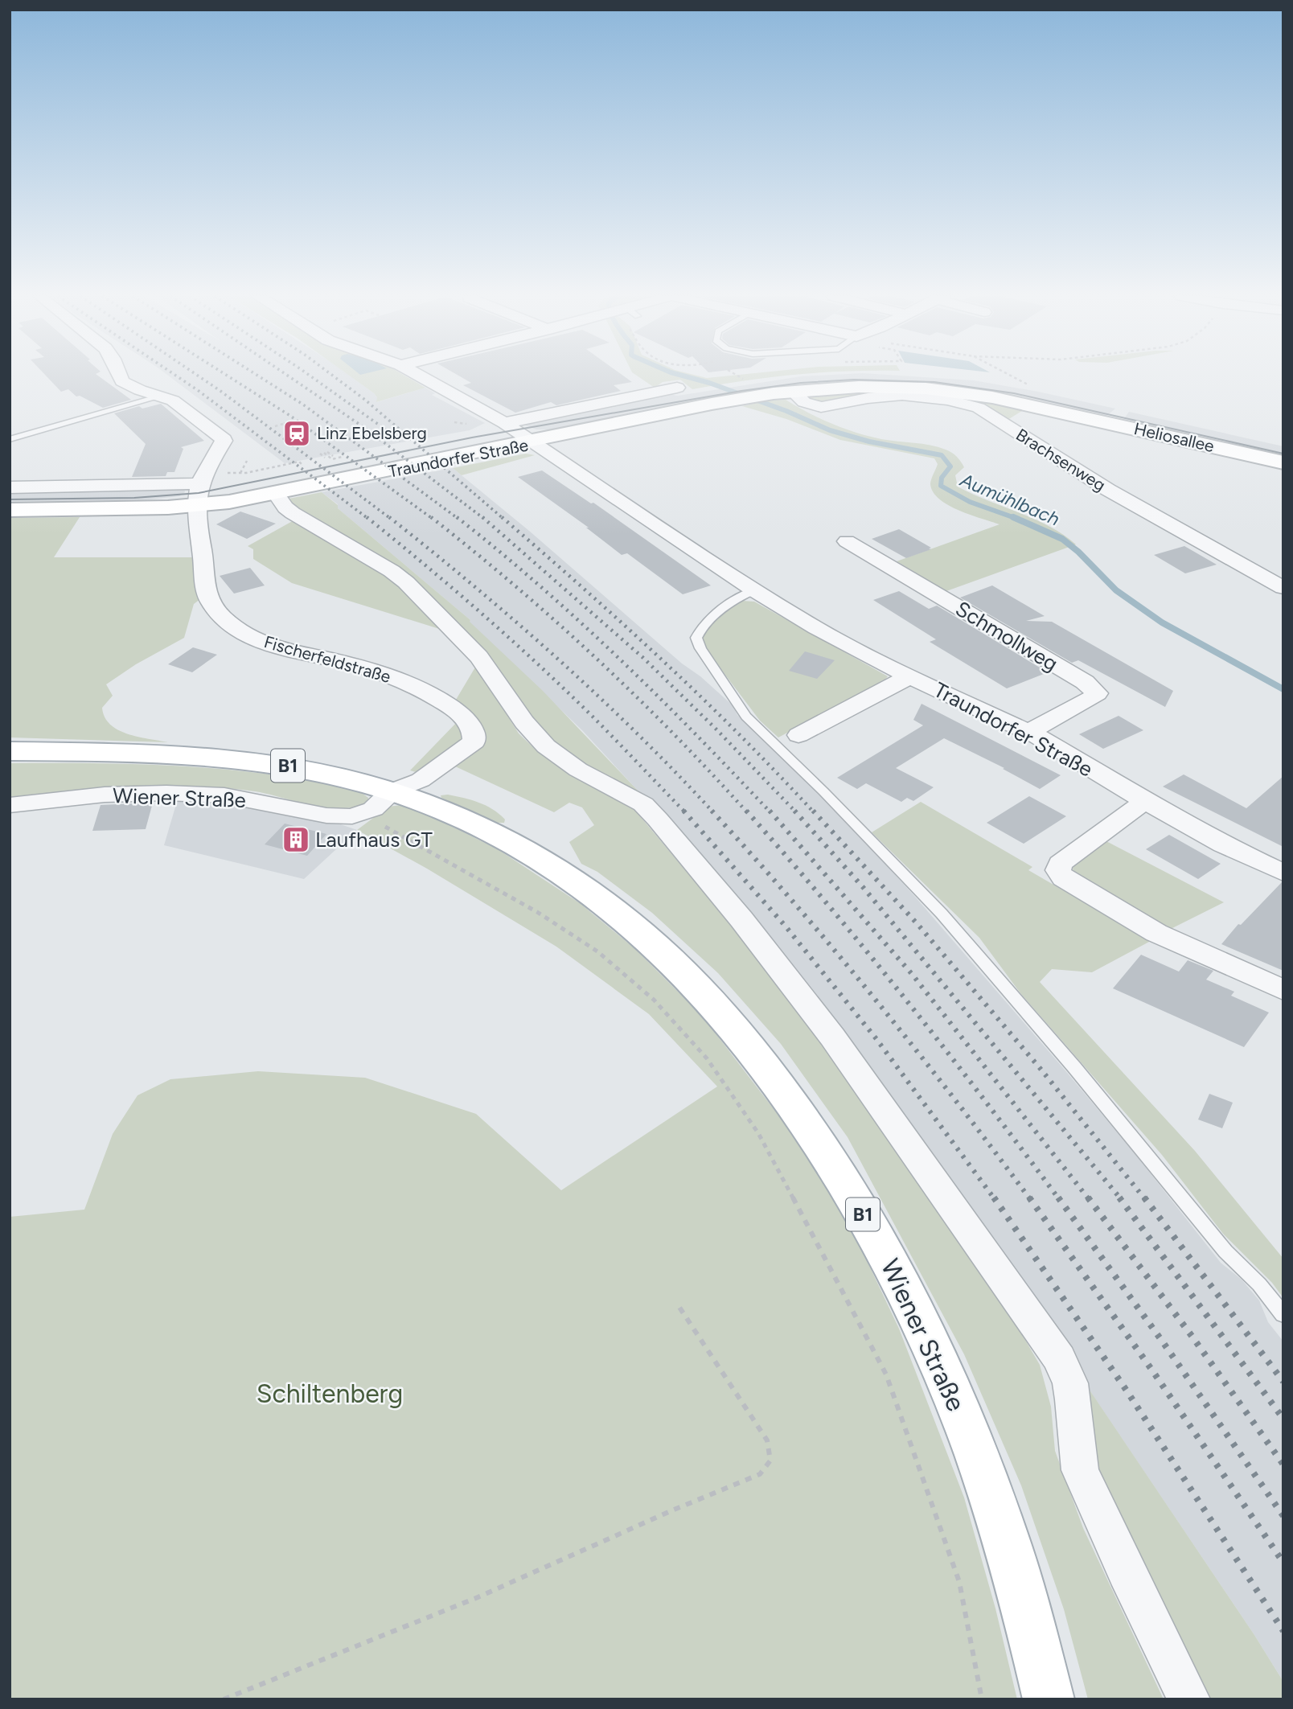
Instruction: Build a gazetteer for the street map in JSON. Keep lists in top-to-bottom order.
{
  "streets": {
    "street": [
      "Heliosallee",
      "Traundorfer Straße",
      "Brachsenweg",
      "Schmollweg",
      "Fischerfeldstraße",
      "B1",
      "Wiener Straße"
    ]
  },
  "crossings": [
    ["Heliosallee", "Traundorfer Straße"],
    ["Heliosallee", "Brachsenweg"],
    ["Traundorfer Straße", "Schmollweg"],
    ["Traundorfer Straße", "Fischerfeldstraße"],
    ["Fischerfeldstraße", "Wiener Straße"]
  ],
  "water": ["Aumühlbach"],
  "parks": ["Schiltenberg"],
  "places": {
    "station": ["Linz Ebelsberg"],
    "building": ["Laufhaus GT"]
  }
}
